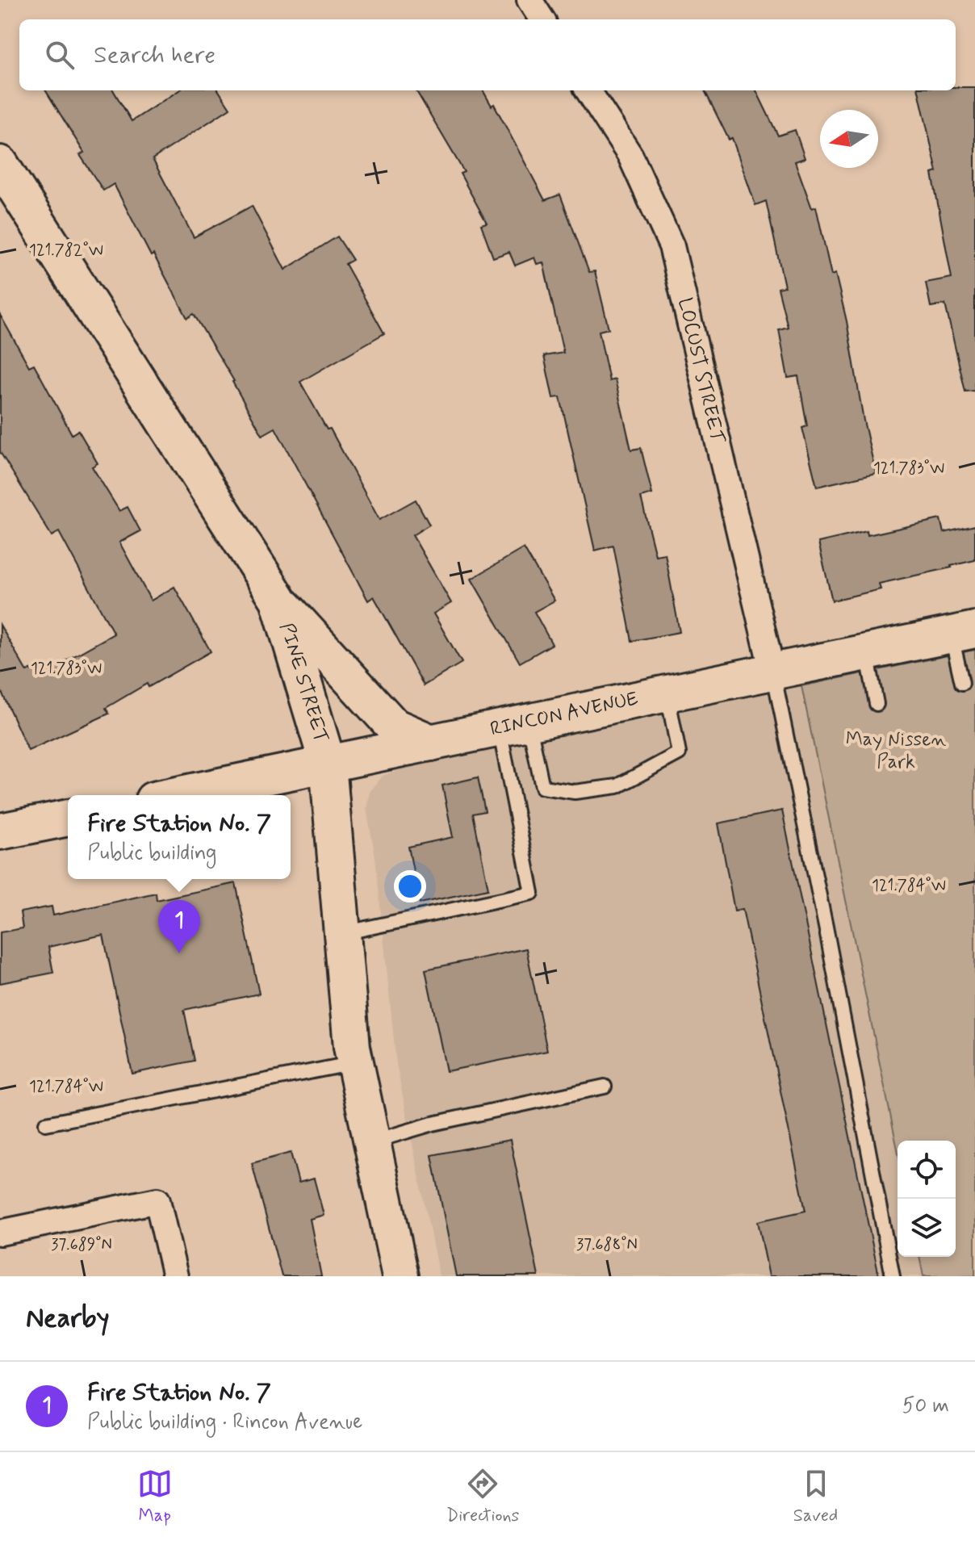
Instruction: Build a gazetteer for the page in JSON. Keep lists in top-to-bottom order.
{
  "streets": {
    "street": ["LOCUST STREET", "PINE STREET", "RINCON AVENUE"]
  },
  "crossings": [
    ["LOCUST STREET", "RINCON AVENUE"],
    ["PINE STREET", "RINCON AVENUE"]
  ],
  "parks": ["May Nissen Park"],
  "north": "left",
  "page": {
    "search": "Search here",
    "popup": ["Fire Station No. 7", "Public building"],
    "pins": "1",
    "heading": "Nearby",
    "list": [
      {
        "mark": "1",
        "name": "Fire Station No. 7",
        "note": "Public building · Rincon Avenue",
        "value": "50 m"
      }
    ],
    "nav": ["Map", "Directions", "Saved"]
  },
  "coordinates": [
    "121.782°W",
    "121.783°W",
    "121.784°W",
    "37.689°N",
    "37.688°N"
  ]
}
